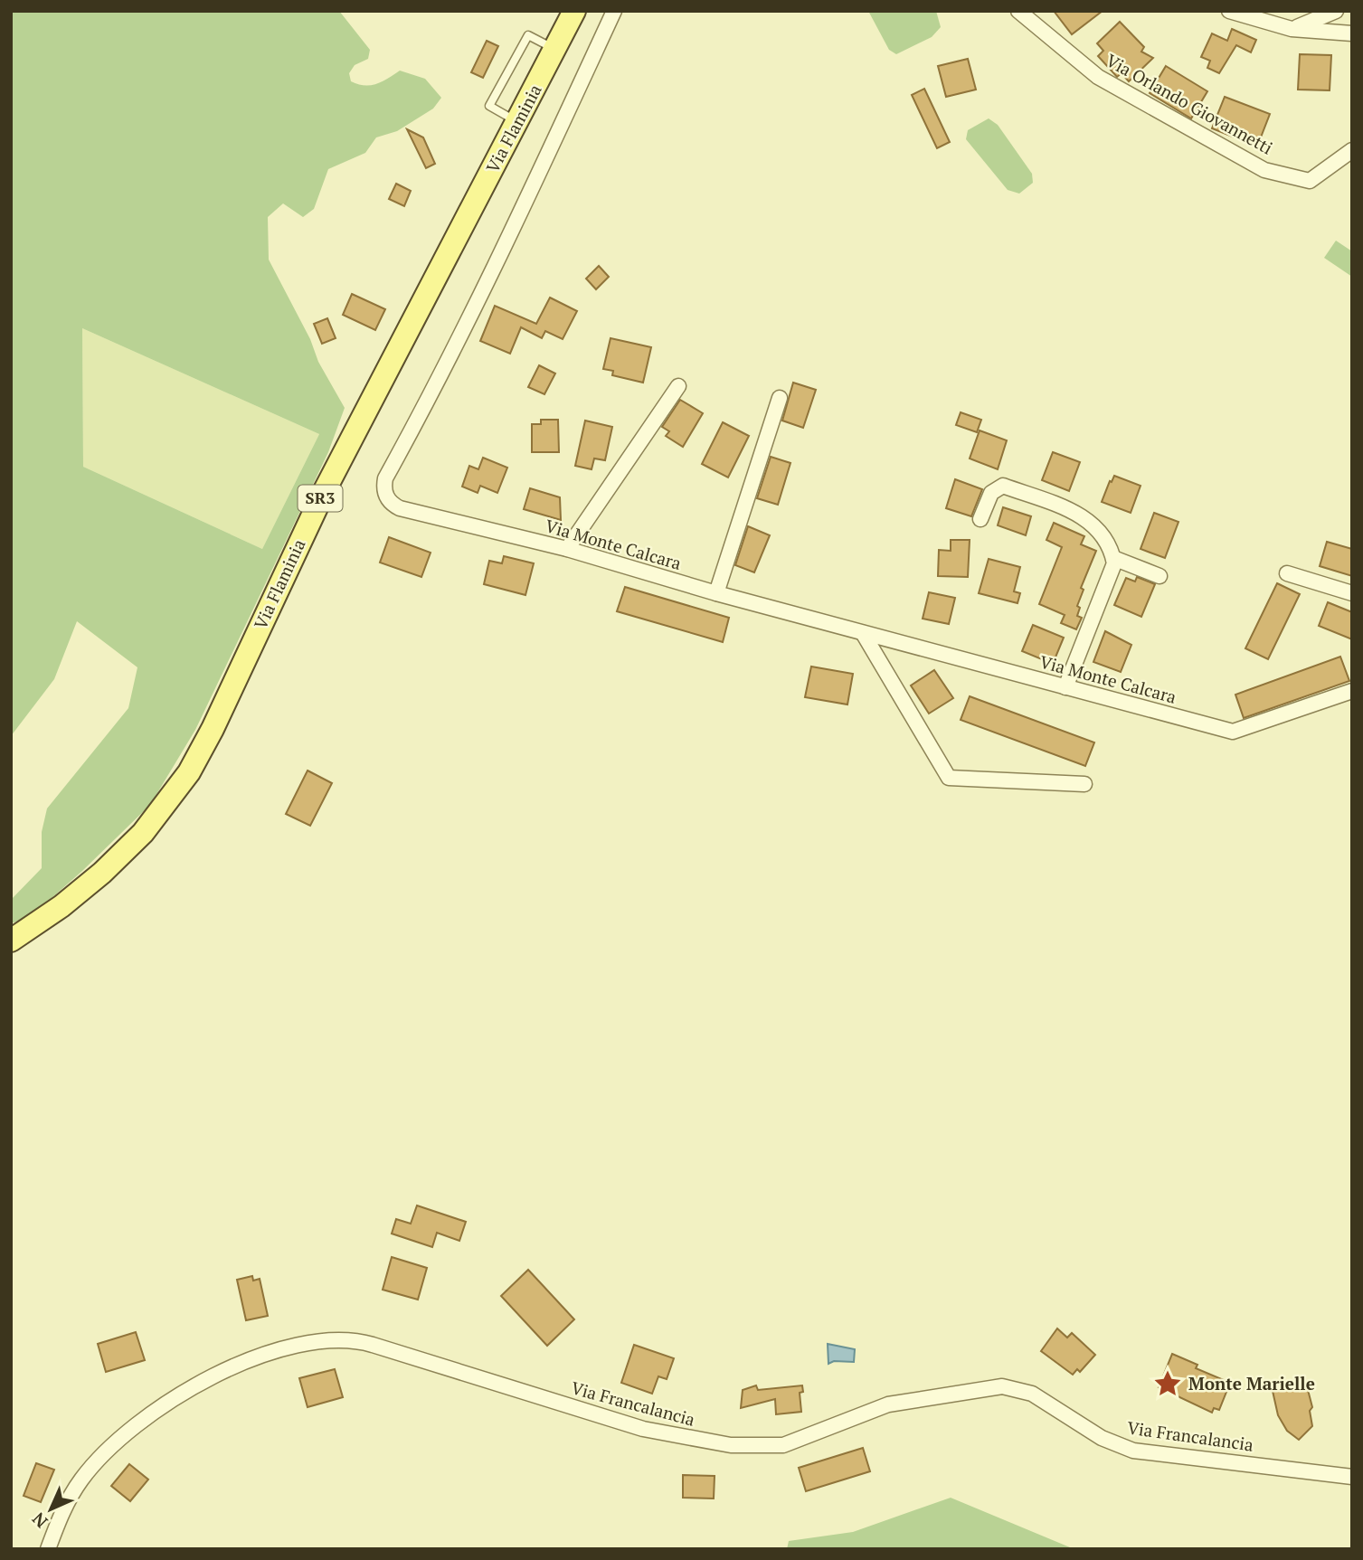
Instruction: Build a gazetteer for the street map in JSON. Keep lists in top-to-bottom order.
{
  "streets": {
    "main road": ["Via Flaminia", "SR3"],
    "street": ["Via Orlando Giovannetti", "Via Monte Calcara", "Via Francalancia"]
  },
  "places": {
    "place": ["Monte Marielle"]
  },
  "north": "bottom left"
}
